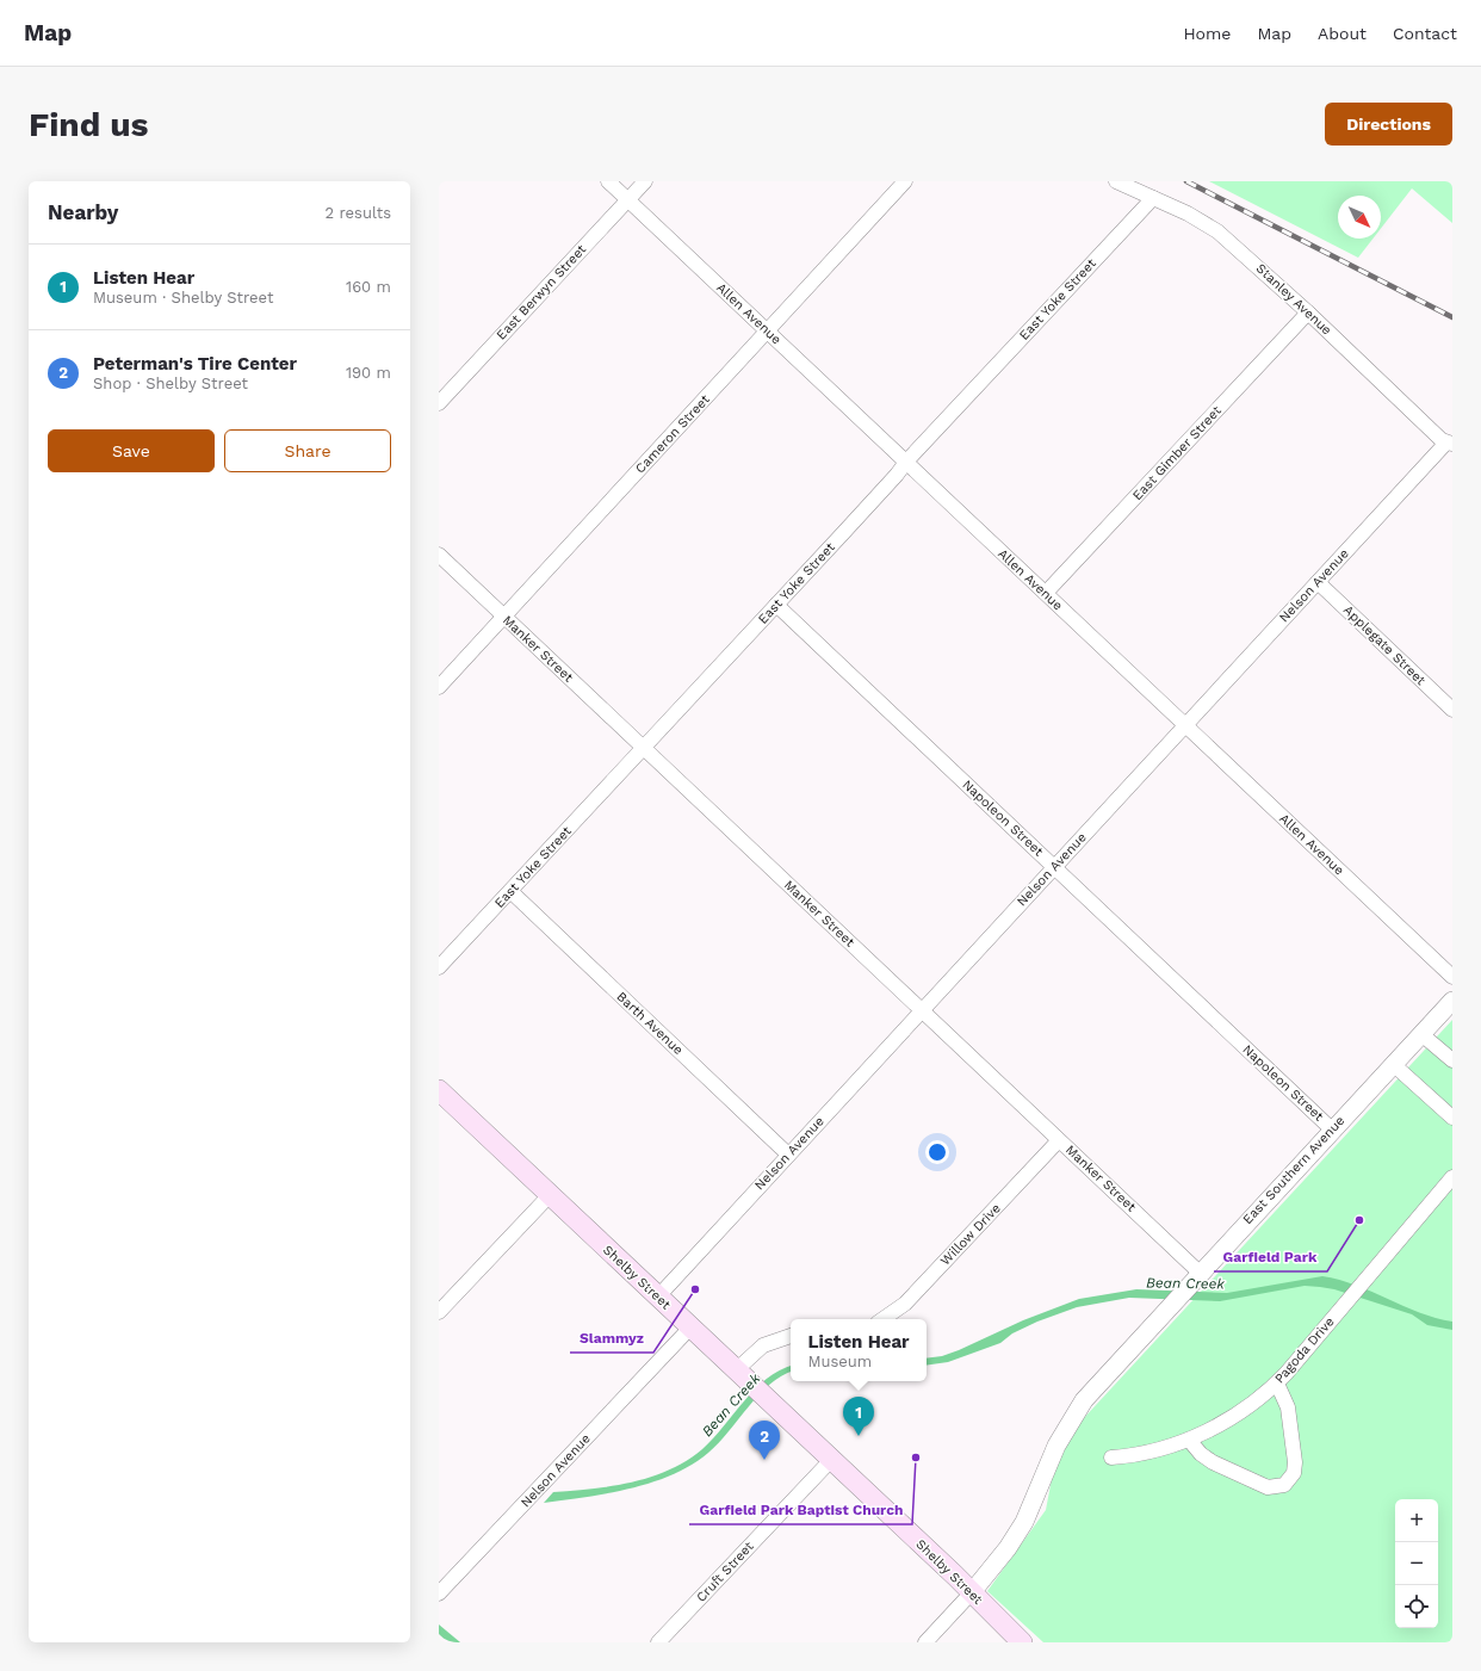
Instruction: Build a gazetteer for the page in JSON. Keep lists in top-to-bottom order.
{
  "streets": {
    "main road": ["Shelby Street"],
    "street": [
      "East Berwyn Street",
      "East Yoke Street",
      "Stanley Avenue",
      "Allen Avenue",
      "Cameron Street",
      "East Gimber Street",
      "Nelson Avenue",
      "Applegate Street",
      "Manker Street",
      "Napoleon Street",
      "Barth Avenue",
      "East Southern Avenue",
      "Willow Drive",
      "Pagoda Drive",
      "Cruft Street"
    ]
  },
  "crossings": [
    ["East Berwyn Street", "Allen Avenue"],
    ["East Yoke Street", "Stanley Avenue"],
    ["East Yoke Street", "Allen Avenue"],
    ["East Yoke Street", "Manker Street"],
    ["East Yoke Street", "Napoleon Street"],
    ["East Yoke Street", "Barth Avenue"],
    ["Stanley Avenue", "East Gimber Street"],
    ["Stanley Avenue", "Nelson Avenue"],
    ["Allen Avenue", "Cameron Street"],
    ["Allen Avenue", "East Gimber Street"],
    ["Allen Avenue", "Nelson Avenue"],
    ["Cameron Street", "Manker Street"],
    ["Nelson Avenue", "Applegate Street"],
    ["Nelson Avenue", "Manker Street"],
    ["Nelson Avenue", "Napoleon Street"],
    ["Nelson Avenue", "Barth Avenue"],
    ["Nelson Avenue", "Shelby Street"],
    ["Manker Street", "East Southern Avenue"],
    ["Manker Street", "Willow Drive"],
    ["Napoleon Street", "East Southern Avenue"],
    ["East Southern Avenue", "Shelby Street"],
    ["Shelby Street", "Cruft Street"]
  ],
  "water": ["Bean Creek"],
  "places": ["Garfield Park", "Slammyz", "Garfield Park Baptist Church"],
  "north": "bottom right",
  "page": {
    "header": "Map",
    "nav": [
      "Home",
      "Map",
      "About",
      "Contact"
    ],
    "buttons": [
      "Directions",
      ["Save", "Share"]
    ],
    "title": "Find us",
    "heading": ["Nearby", "2 results"],
    "list": [
      {
        "mark": "1",
        "name": "Listen Hear",
        "note": "Museum · Shelby Street",
        "value": "160 m"
      },
      {
        "mark": "2",
        "name": "Peterman's Tire Center",
        "note": "Shop · Shelby Street",
        "value": "190 m"
      }
    ],
    "popup": ["Listen Hear", "Museum"],
    "pins": ["1", "2"],
    "map_buttons": ["+", "−"]
  }
}
